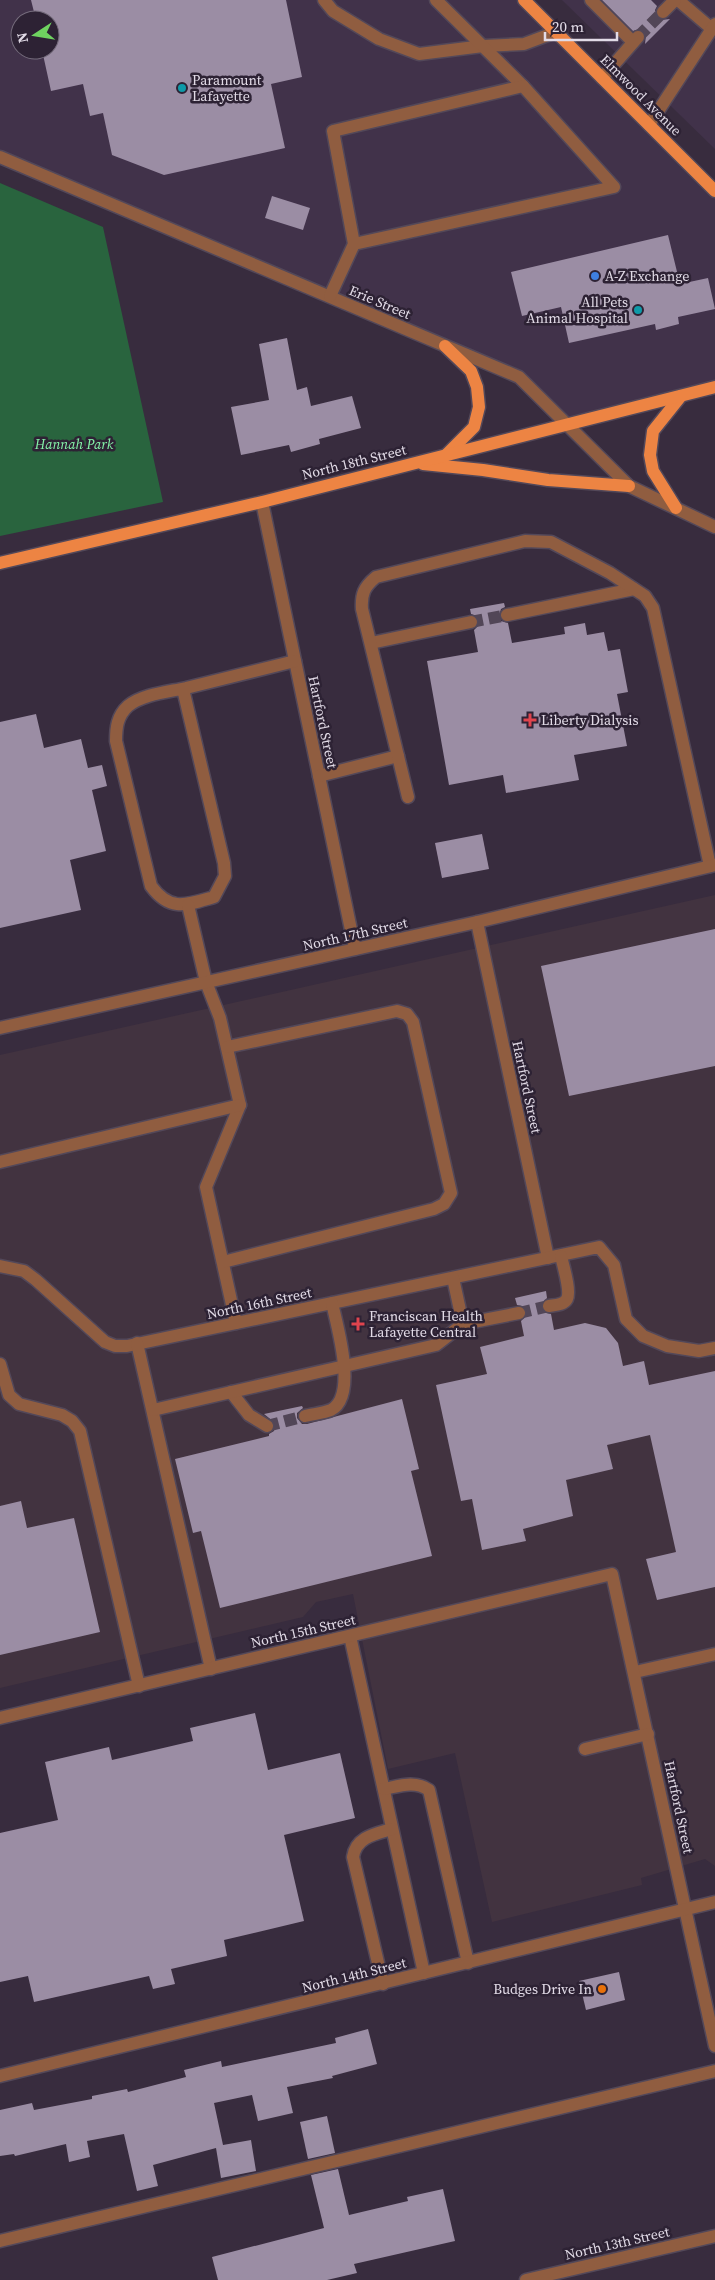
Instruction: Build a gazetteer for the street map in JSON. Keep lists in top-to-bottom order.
{
  "streets": {
    "main road": ["Elmwood Avenue", "North 18th Street"],
    "street": [
      "Erie Street",
      "Hartford Street",
      "North 17th Street",
      "North 16th Street",
      "North 15th Street",
      "North 14th Street",
      "North 13th Street"
    ]
  },
  "crossings": [
    ["Erie Street", "North 18th Street"],
    ["North 18th Street", "Hartford Street"],
    ["Hartford Street", "North 17th Street"],
    ["Hartford Street", "North 16th Street"],
    ["Hartford Street", "North 15th Street"],
    ["Hartford Street", "North 14th Street"]
  ],
  "parks": ["Hannah Park"],
  "places": {
    "other": [
      "Paramount Lafayette",
      "A-Z Exchange",
      "All Pets Animal Hospital",
      "Budges Drive In"
    ],
    "health": ["Liberty Dialysis", "Franciscan Health Lafayette Central"]
  },
  "scale_bar": "20 m",
  "north": "left"
}
